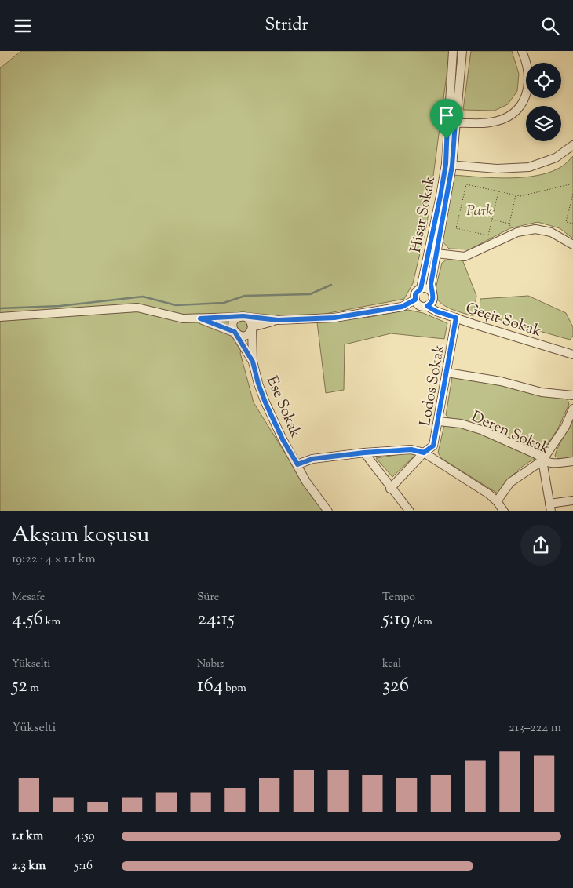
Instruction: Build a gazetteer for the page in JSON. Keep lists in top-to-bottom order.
{
  "streets": {
    "street": [
      "Hisar Sokak",
      "Geçit Sokak",
      "Lodos Sokak",
      "Ese Sokak",
      "Deren Sokak"
    ]
  },
  "crossings": [
    ["Hisar Sokak", "Geçit Sokak"],
    ["Geçit Sokak", "Lodos Sokak"],
    ["Lodos Sokak", "Deren Sokak"]
  ],
  "parks": ["Park"],
  "page": {
    "header": "Stridr",
    "heading": ["Akşam koşusu", "19:22 · 4 × 1.1 km"],
    "stats": [
      ["Mesafe", "4.56 km"],
      ["Süre", "24:15"],
      ["Tempo", "5:19 /km"],
      ["Yükselti", "52 m"],
      ["Nabız", "164 bpm"],
      ["kcal", "326"]
    ],
    "chart": ["Yükselti", "213–224 m"],
    "list": [
      {
        "name": "1.1 km",
        "note": "4:59"
      },
      {
        "name": "2.3 km",
        "note": "5:16"
      }
    ]
  }
}
